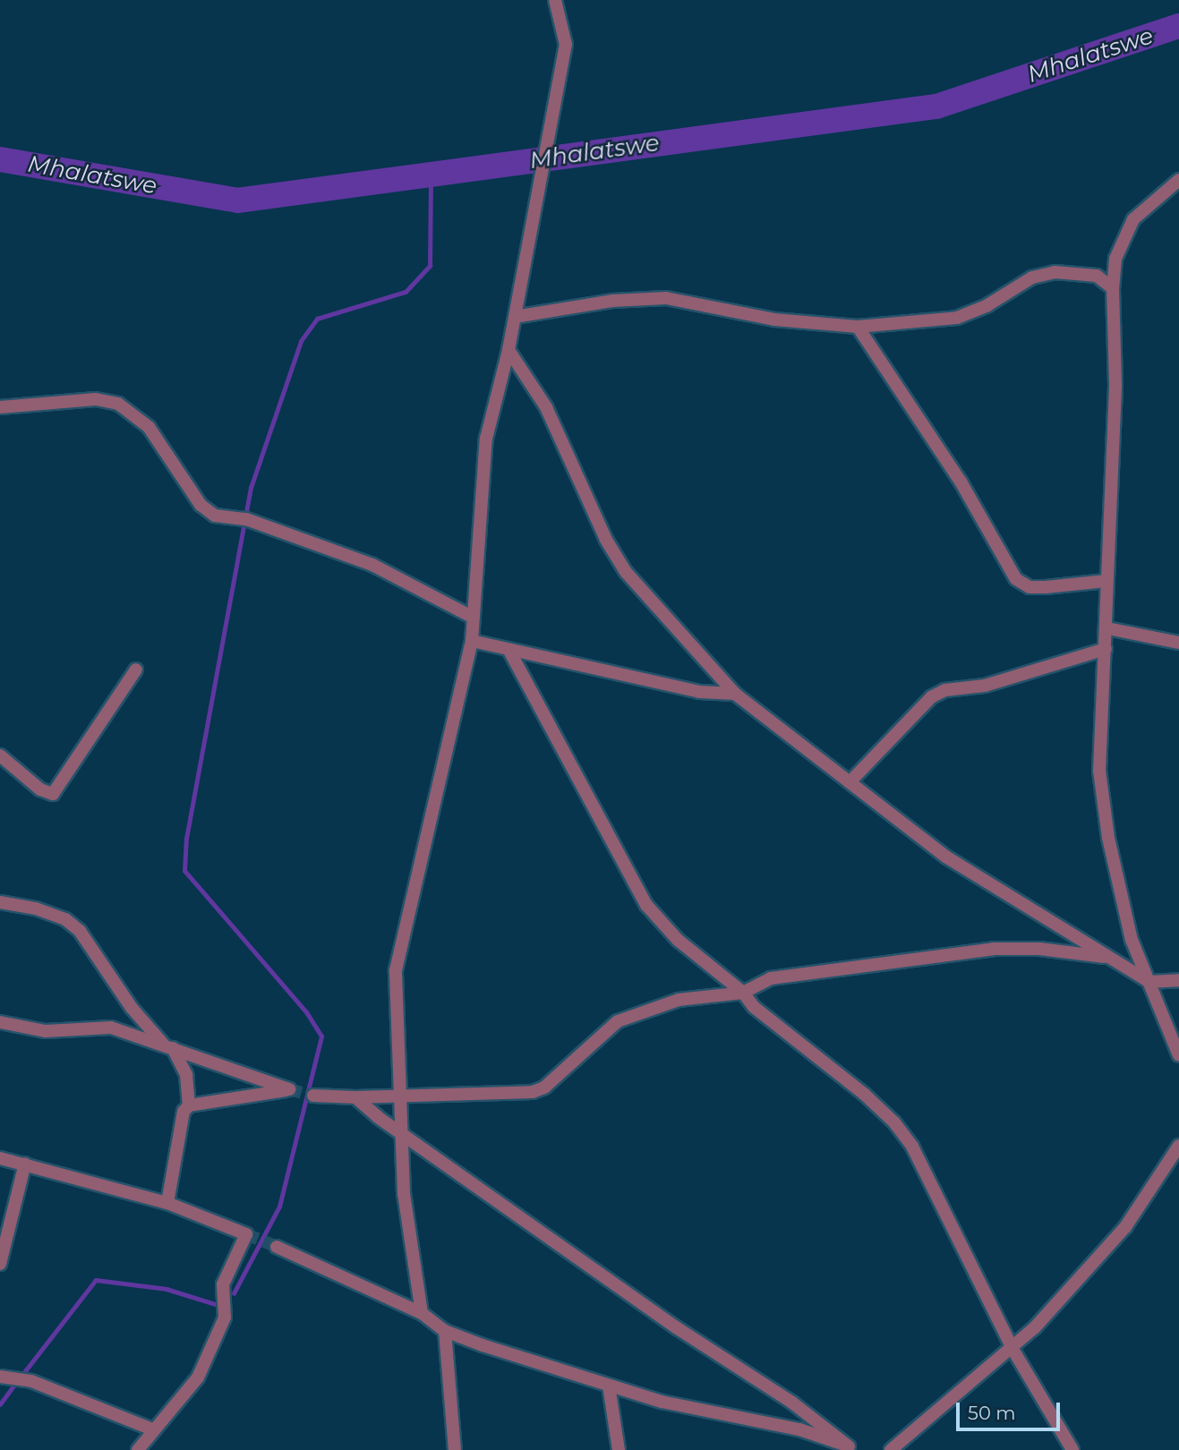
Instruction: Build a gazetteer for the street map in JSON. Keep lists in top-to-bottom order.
{
  "water": ["Mhalatswe"],
  "scale_bar": "50 m"
}
